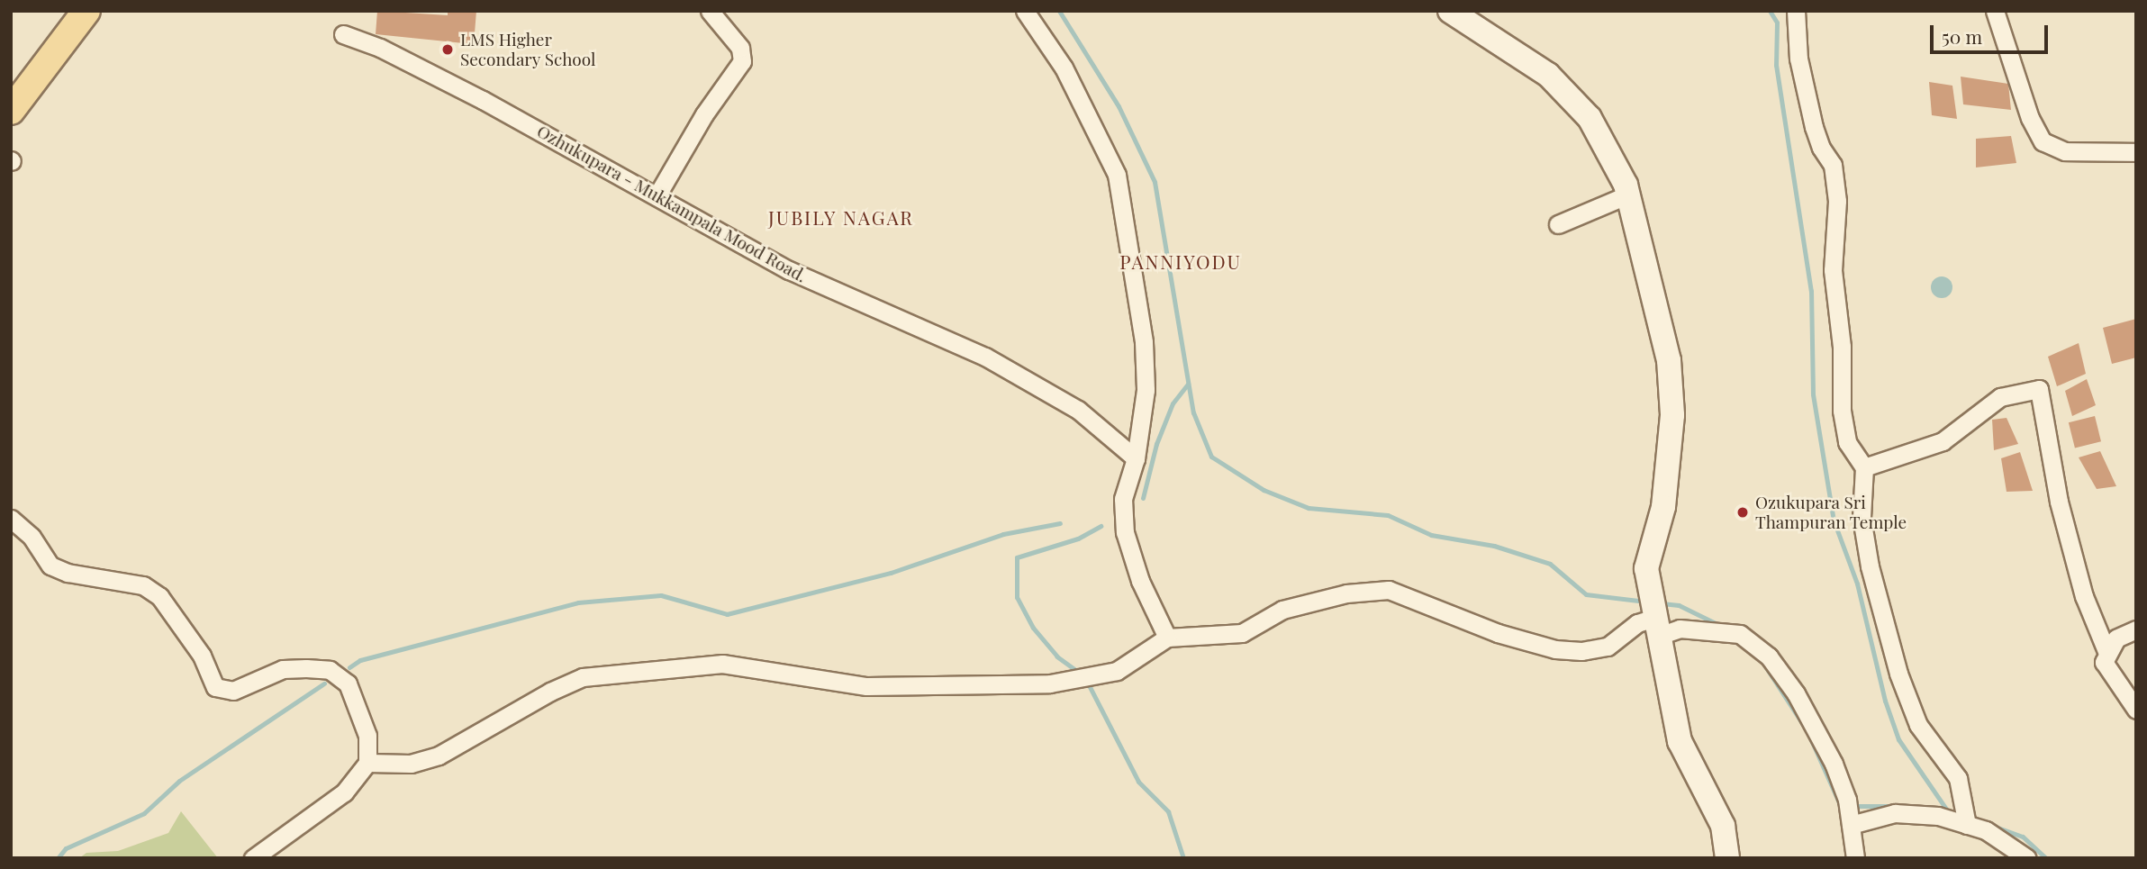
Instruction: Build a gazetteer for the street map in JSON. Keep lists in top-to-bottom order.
{
  "streets": {
    "street": ["Ozhukupara - Mukkampala Mood Road."]
  },
  "districts": ["JUBILY NAGAR", "PANNIYODU"],
  "places": ["LMS Higher Secondary School", "Ozukupara Sri Thampuran Temple"],
  "scale_bar": "50 m"
}
